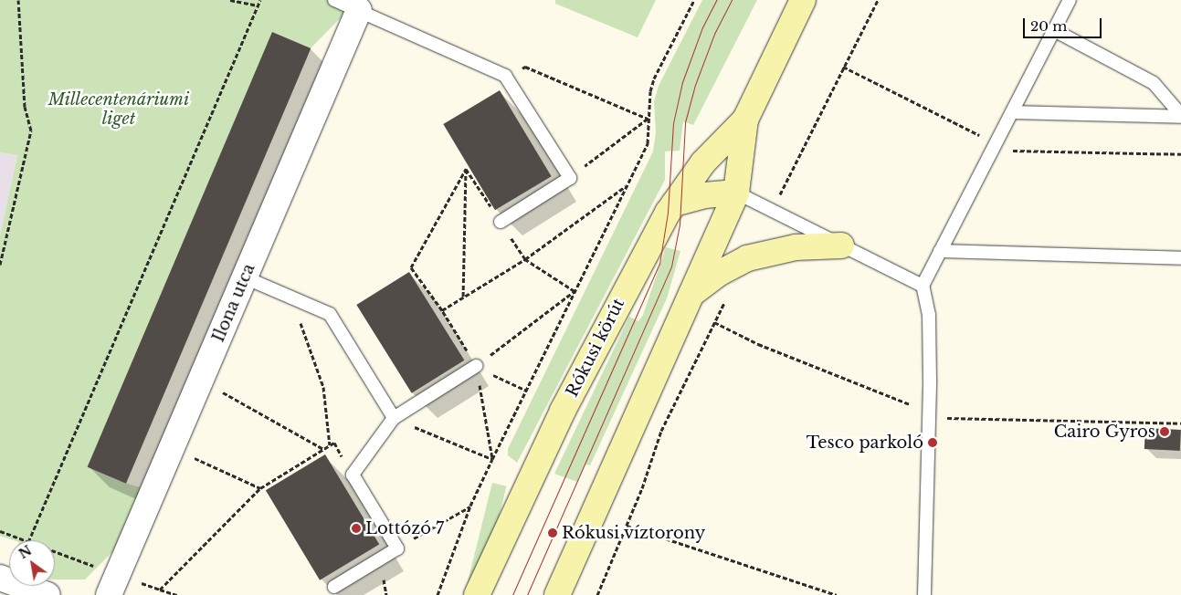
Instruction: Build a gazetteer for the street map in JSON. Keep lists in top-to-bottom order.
{
  "streets": {
    "main road": ["Rókusi körút"],
    "street": ["Ilona utca"]
  },
  "parks": ["Millecentenáriumi liget"],
  "places": [
    "Cairo Gyros",
    "Tesco parkoló",
    "Lottózó 7",
    "Rókusi víztorony"
  ],
  "scale_bar": "20 m",
  "north": "top left"
}
